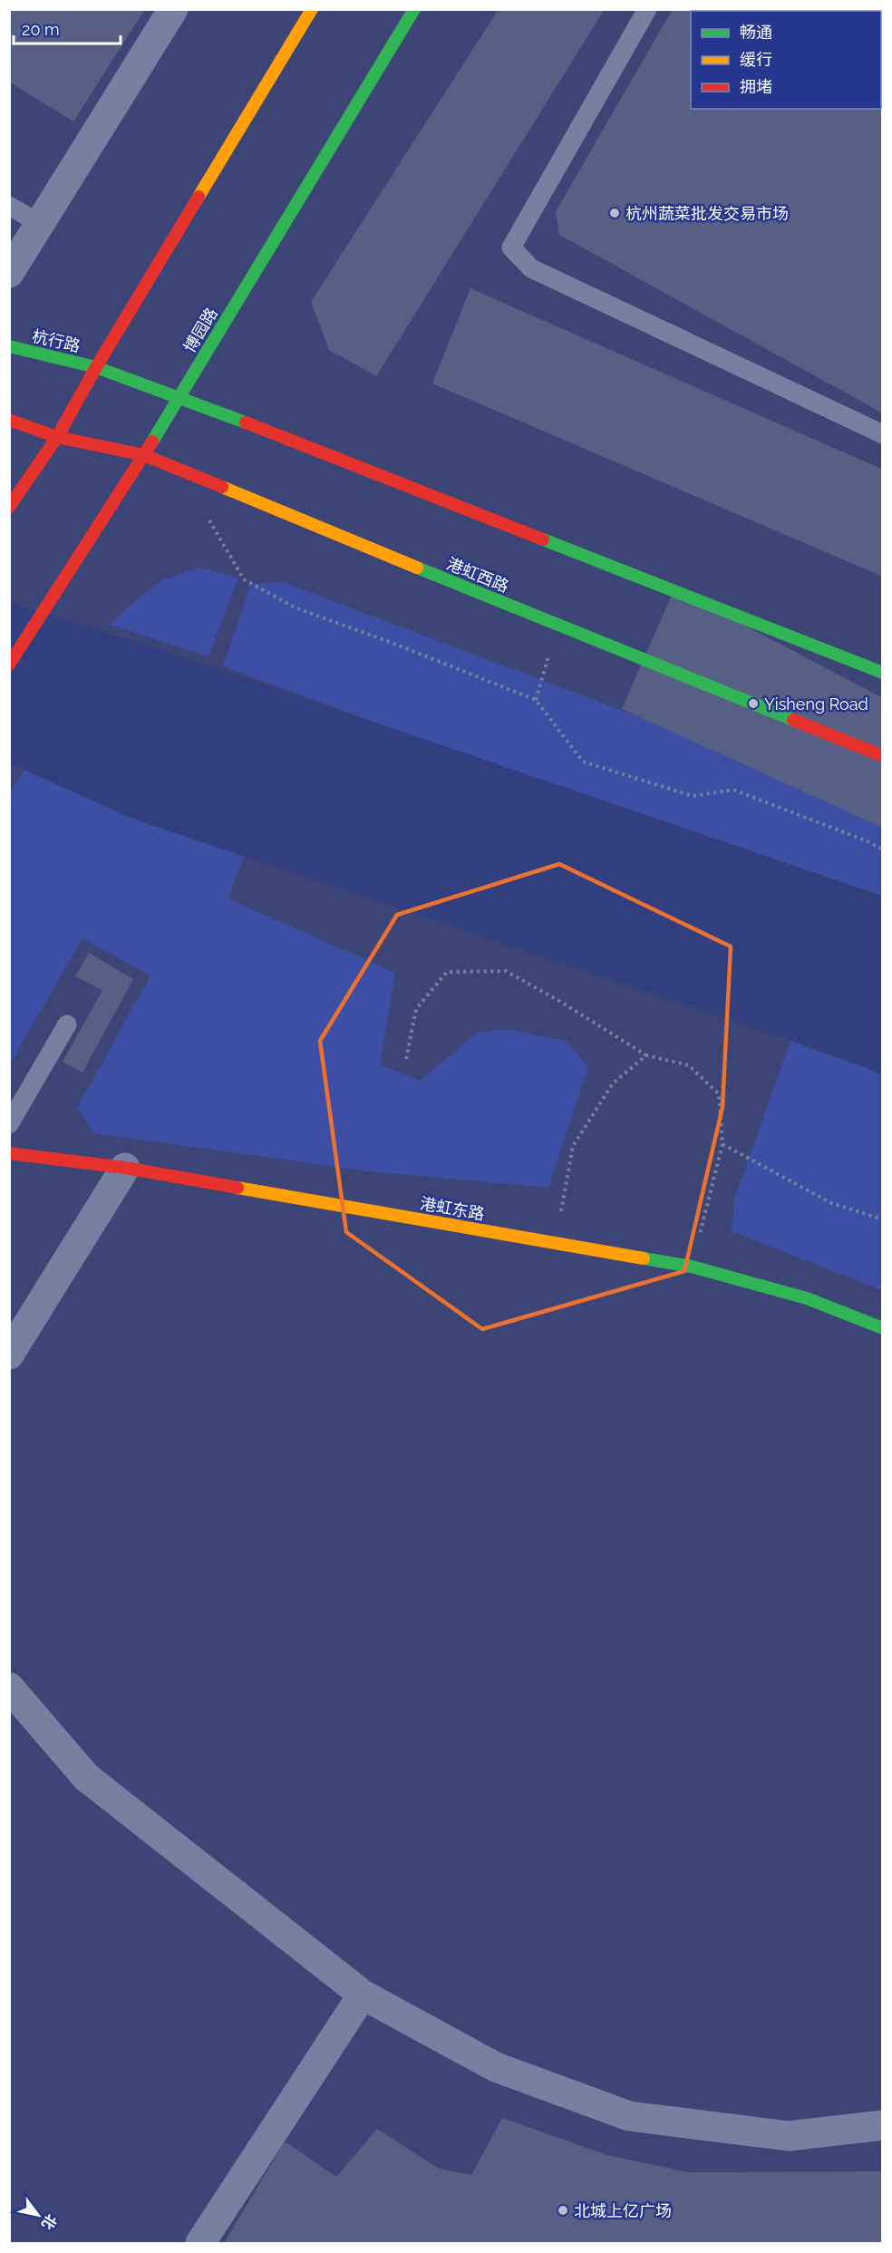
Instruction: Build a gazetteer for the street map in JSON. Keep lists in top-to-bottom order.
{
  "streets": {
    "street": [
      "博园路",
      "杭行路",
      "港虹西路",
      "港虹东路"
    ]
  },
  "crossings": [
    ["博园路", "港虹西路"]
  ],
  "places": ["杭州蔬菜批发交易市场", "Yisheng Road", "北城上亿广场"],
  "legend": ["畅通", "缓行", "拥堵"],
  "scale_bar": "20 m",
  "north": "bottom right"
}
